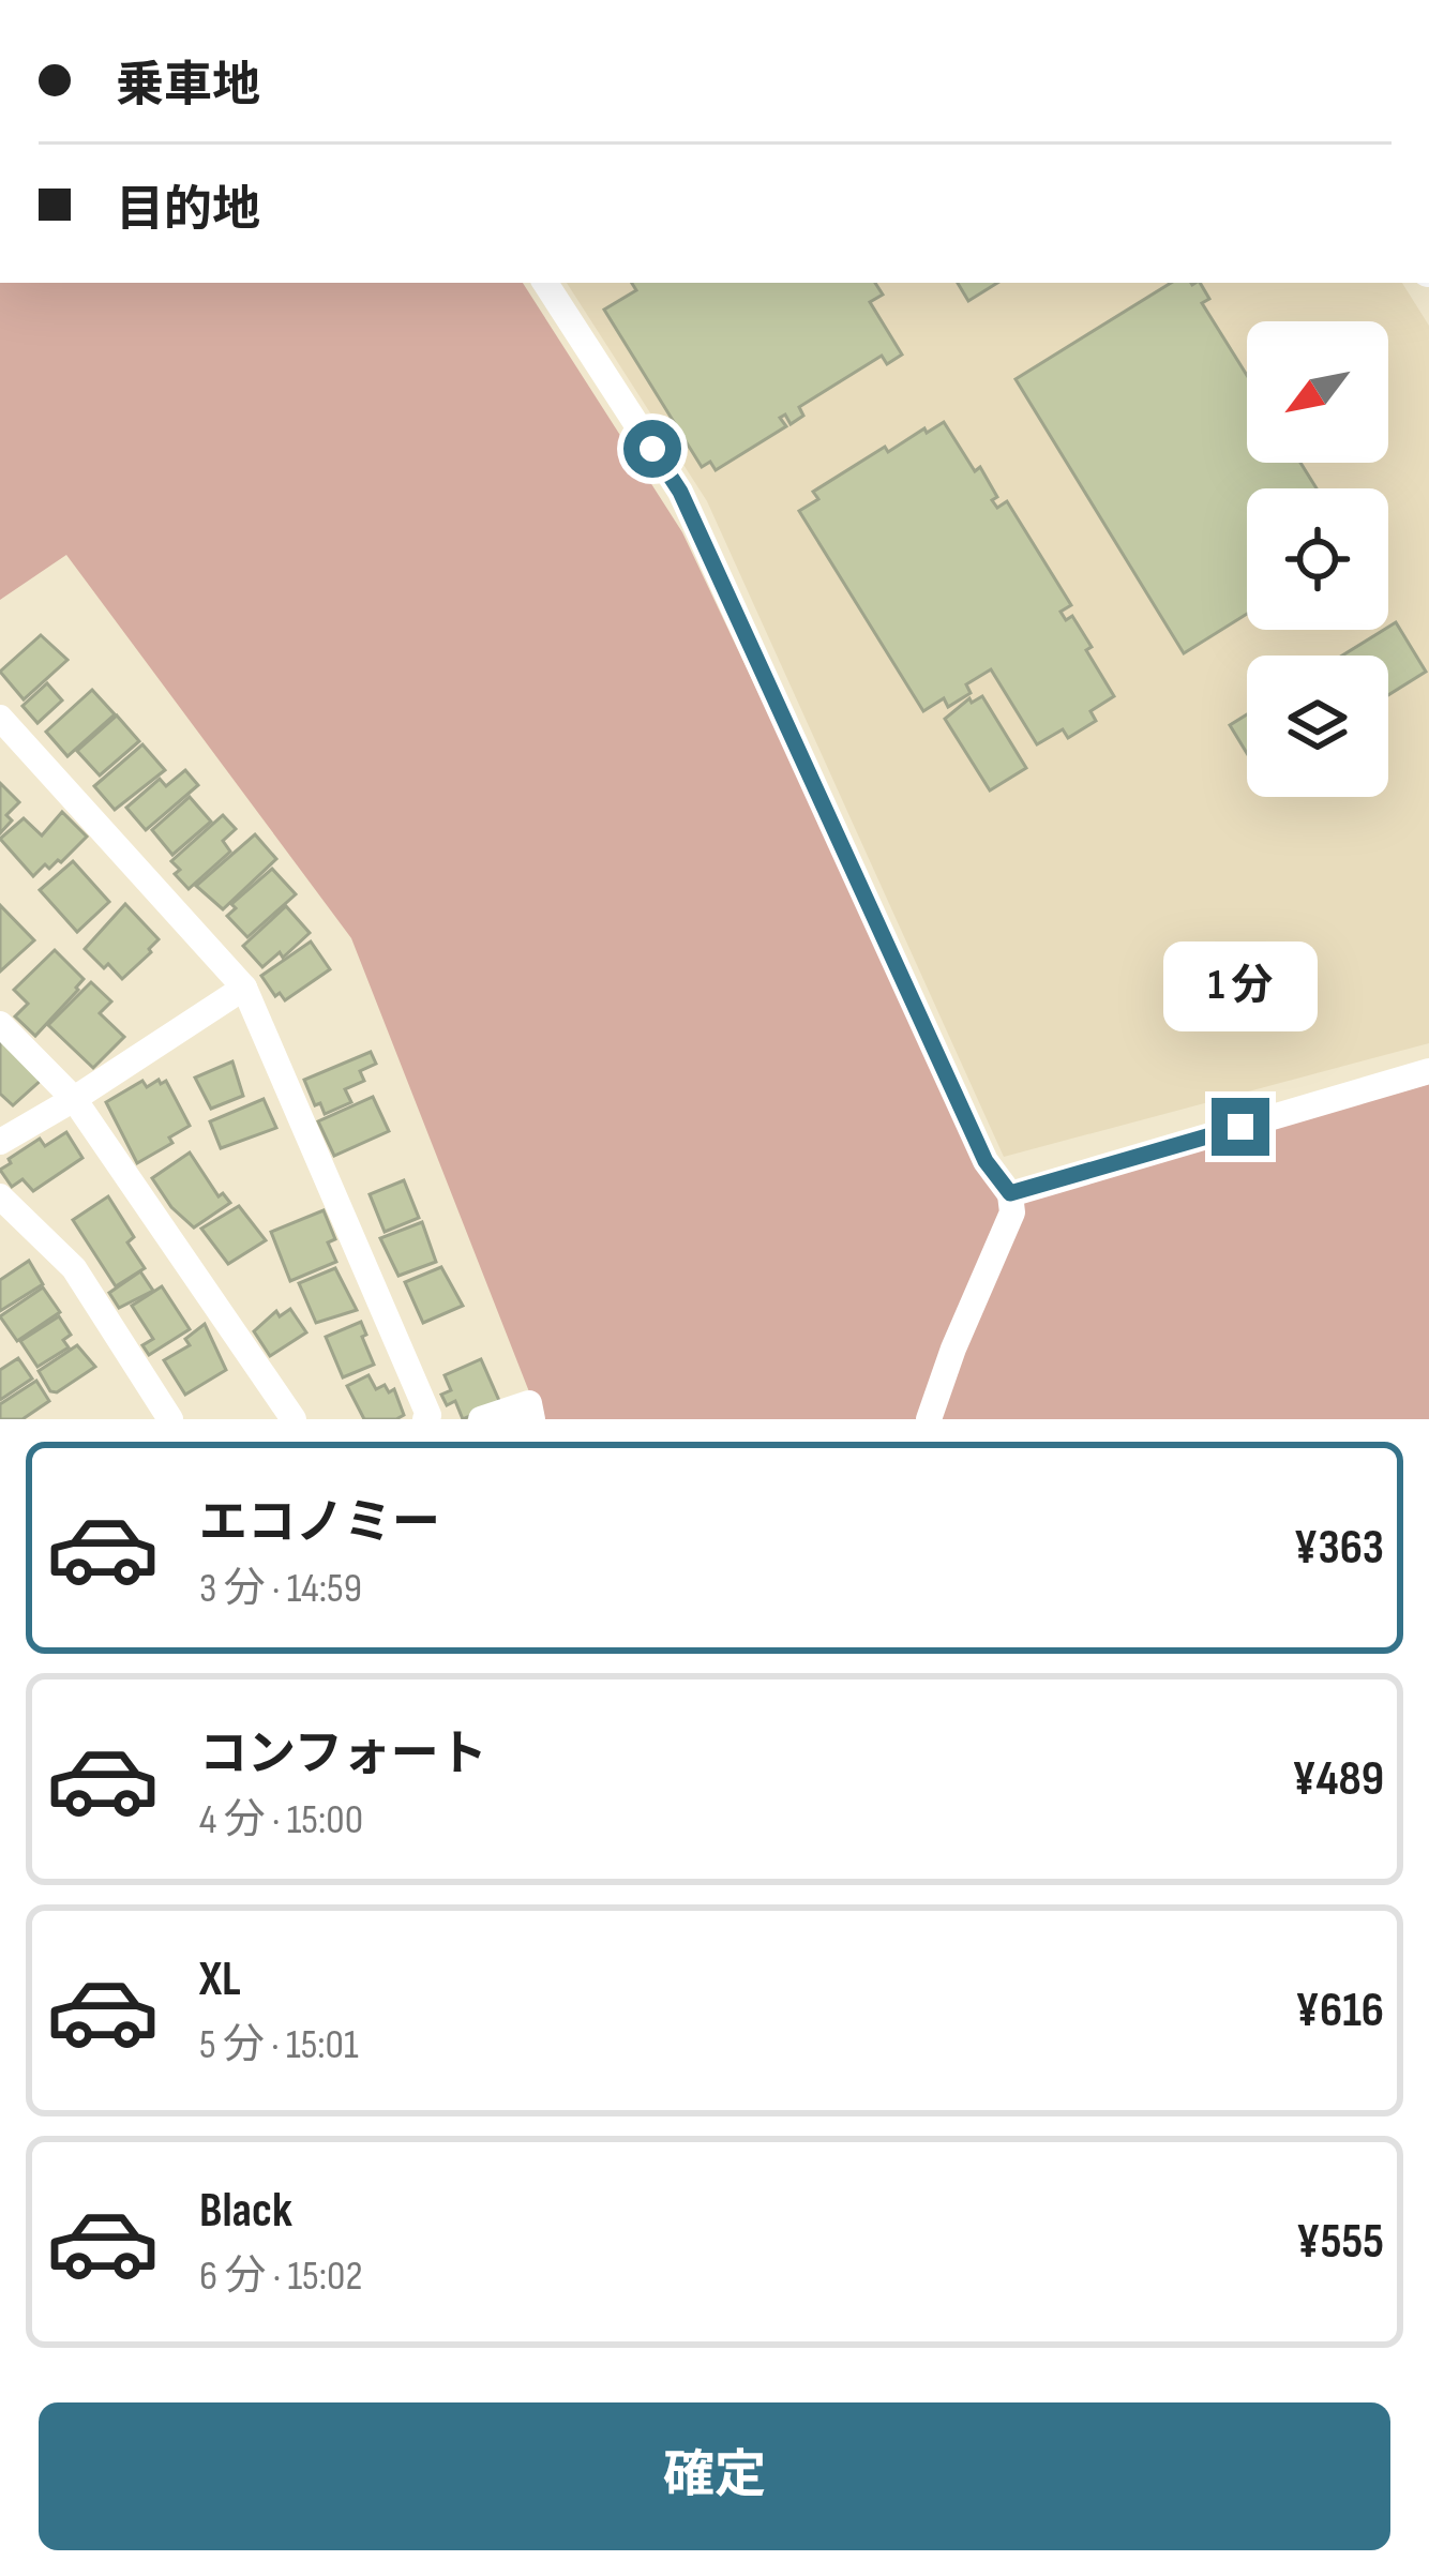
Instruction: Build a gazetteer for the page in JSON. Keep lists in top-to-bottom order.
{
  "north": "bottom left",
  "page": {
    "banner": ["乗車地", "目的地"],
    "bubble": "1 分",
    "list": [
      {
        "name": "エコノミー",
        "note": "3 分 · 14:59",
        "value": "¥363"
      },
      {
        "name": "コンフォート",
        "note": "4 分 · 15:00",
        "value": "¥489"
      },
      {
        "name": "XL",
        "note": "5 分 · 15:01",
        "value": "¥616"
      },
      {
        "name": "Black",
        "note": "6 分 · 15:02",
        "value": "¥555"
      }
    ],
    "buttons": "確定"
  }
}
